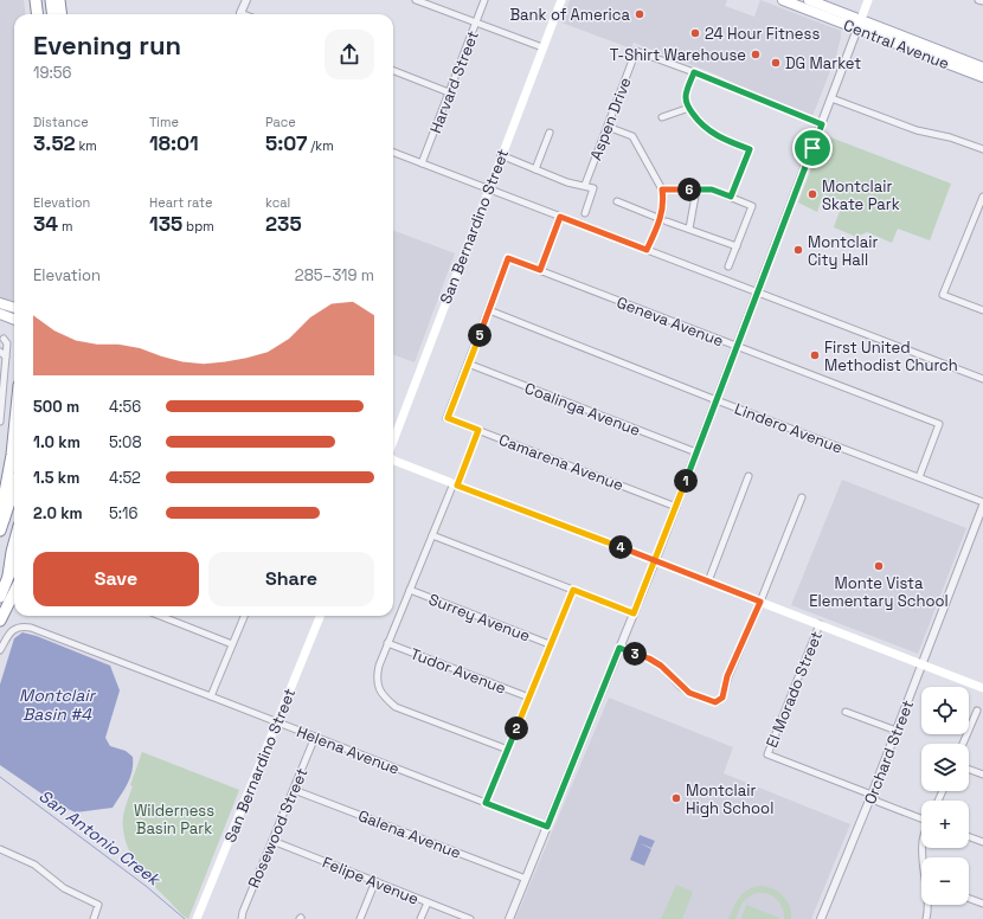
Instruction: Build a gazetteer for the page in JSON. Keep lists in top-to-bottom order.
{
  "streets": {
    "main road": ["Central Avenue", "San Bernardino Street"],
    "street": [
      "Harvard Street",
      "Aspen Drive",
      "Geneva Avenue",
      "Coalinga Avenue",
      "Lindero Avenue",
      "Camarena Avenue",
      "Surrey Avenue",
      "Tudor Avenue",
      "El Morado Street",
      "Helena Avenue",
      "Orchard Street",
      "Rosewood Street",
      "Galena Avenue",
      "Felipe Avenue"
    ]
  },
  "crossings": [
    ["San Bernardino Street", "Helena Avenue"],
    ["Geneva Avenue", "Lindero Avenue"],
    ["Coalinga Avenue", "Camarena Avenue"],
    ["Lindero Avenue", "Orchard Street"],
    ["El Morado Street", "Orchard Street"],
    ["Helena Avenue", "Rosewood Street"],
    ["Rosewood Street", "Galena Avenue"],
    ["Rosewood Street", "Felipe Avenue"]
  ],
  "water": ["Montclair Basin #4", "San Antonio Creek"],
  "parks": ["Wilderness Basin Park"],
  "places": [
    "Bank of America",
    "24 Hour Fitness",
    "T-Shirt Warehouse",
    "DG Market",
    "Montclair Skate Park",
    "Montclair City Hall",
    "First United Methodist Church",
    "Monte Vista Elementary School",
    "Montclair High School"
  ],
  "page": {
    "heading": ["Evening run", "19:56"],
    "stats": [
      ["Distance", "3.52 km"],
      ["Time", "18:01"],
      ["Pace", "5:07 /km"],
      ["Elevation", "34 m"],
      ["Heart rate", "135 bpm"],
      ["kcal", "235"]
    ],
    "pins": [
      "6",
      "5",
      "1",
      "4",
      "3",
      "2"
    ],
    "chart": ["Elevation", "285–319 m"],
    "list": [
      {
        "name": "500 m",
        "note": "4:56"
      },
      {
        "name": "1.0 km",
        "note": "5:08"
      },
      {
        "name": "1.5 km",
        "note": "4:52"
      },
      {
        "name": "2.0 km",
        "note": "5:16"
      }
    ],
    "buttons": ["Save", "Share"],
    "map_buttons": ["+", "−"]
  }
}
